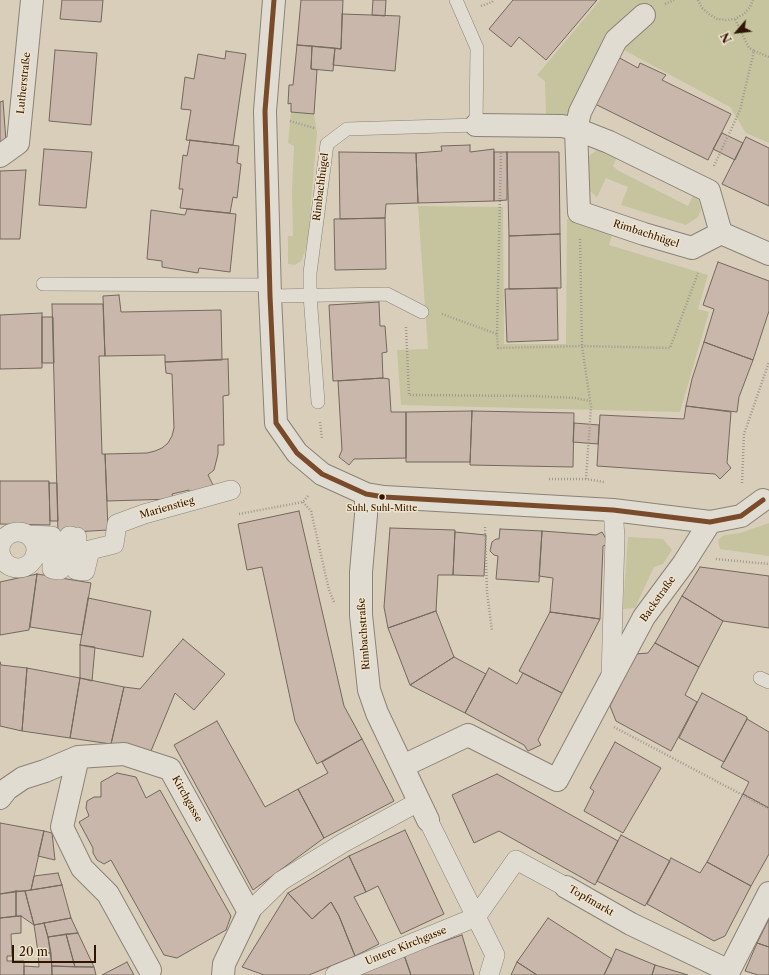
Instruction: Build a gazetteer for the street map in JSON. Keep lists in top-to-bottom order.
{
  "streets": {
    "street": [
      "Lutherstraße",
      "Rimbachhügel",
      "Marienstieg",
      "Backstraße",
      "Rimbachstraße",
      "Kirchgasse",
      "Topfmarkt",
      "Untere Kirchgasse"
    ]
  },
  "crossings": [
    ["Backstraße", "Rimbachstraße"],
    ["Rimbachstraße", "Topfmarkt"],
    ["Rimbachstraße", "Untere Kirchgasse"],
    ["Topfmarkt", "Untere Kirchgasse"]
  ],
  "places": ["Suhl, Suhl-Mitte"],
  "scale_bar": "20 m",
  "north": "bottom left"
}
